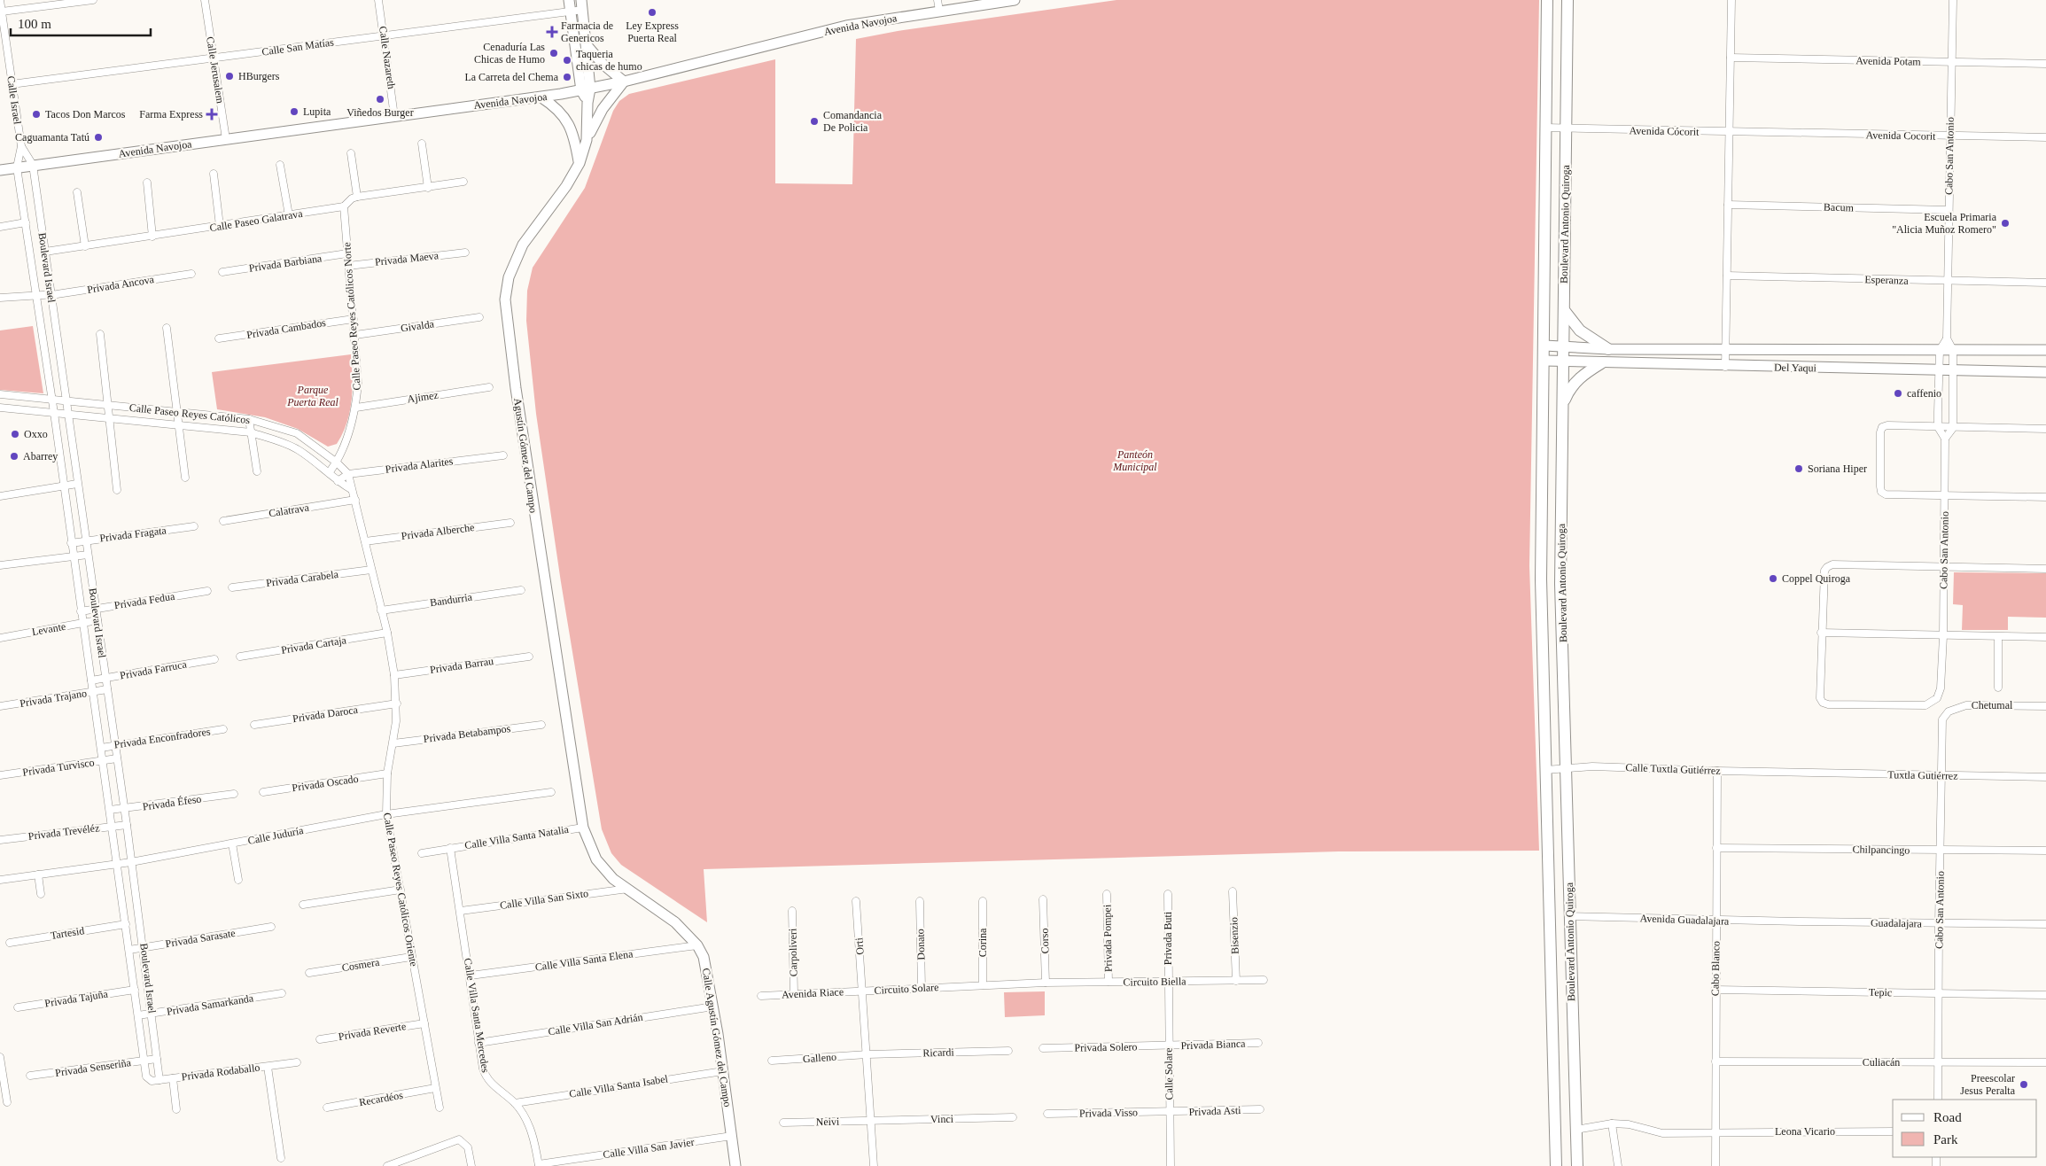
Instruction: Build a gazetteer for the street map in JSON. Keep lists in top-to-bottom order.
{
  "streets": {
    "main road": ["Boulevard Antonio Quiroga"],
    "street": [
      "Avenida Navojoa",
      "Calle San Matías",
      "Calle Nazareth",
      "Avenida Potam",
      "Calle Jerusalem",
      "Calle Israel",
      "Avenida Cócorit",
      "Avenida Cocorit",
      "Cabo San Antonio",
      "Bacum",
      "Calle Paseo Galatrava",
      "Privada Maeva",
      "Privada Barbiana",
      "Boulevard Israel",
      "Esperanza",
      "Privada Ancova",
      "Calle Paseo Reyes Católicos Norte",
      "Givalda",
      "Privada Cambados",
      "Del Yaqui",
      "Ajimez",
      "Calle Paseo Reyes Católicos",
      "Agustín Gómez del Campo",
      "Privada Alarites",
      "Calatrava",
      "Privada Alberche",
      "Privada Fragata",
      "Privada Carabela",
      "Bandurria",
      "Privada Fedua",
      "Levante",
      "Privada Cartaja",
      "Privada Barrau",
      "Privada Farruca",
      "Privada Trajano",
      "Chetumal",
      "Privada Daroca",
      "Privada Betabampos",
      "Privada Enconfradores",
      "Privada Turvisco",
      "Calle Tuxtla Gutiérrez",
      "Tuxtla Gutiérrez",
      "Privada Oscado",
      "Privada Éfeso",
      "Privada Trevéléz",
      "Calle Juduría",
      "Calle Villa Santa Natalia",
      "Chilpancingo",
      "Calle Paseo Reyes Católicos Oriente",
      "Calle Villa San Sixto",
      "Avenida Guadalajara",
      "Guadalajara",
      "Tartesid",
      "Bisenzio",
      "Privada Sarasate",
      "Privada Pompei",
      "Privada Buti",
      "Corso",
      "Corina",
      "Donato",
      "Orti",
      "Carpoliveri",
      "Calle Villa Santa Elena",
      "Cosmera",
      "Cabo Blanco",
      "Circuito Biella",
      "Circuito Solare",
      "Tepic",
      "Avenida Riace",
      "Privada Tajuña",
      "Privada Samarkanda",
      "Calle Villa Santa Mercedes",
      "Calle Villa San Adrián",
      "Privada Reverte",
      "Calle Agustín Gómez del Campo",
      "Privada Bianca",
      "Privada Solero",
      "Ricardi",
      "Galleno",
      "Culiacán",
      "Privada Senseriña",
      "Privada Rodaballo",
      "Calle Solare",
      "Calle Villa Santa Isabel",
      "Recardéos",
      "Privada Asti",
      "Privada Visso",
      "Vinci",
      "Neivi",
      "Leona Vicario",
      "Calle Villa San Javier"
    ]
  },
  "crossings": [
    ["Avenida Navojoa", "Calle Nazareth"],
    ["Avenida Navojoa", "Calle Jerusalem"],
    ["Avenida Navojoa", "Calle Israel"],
    ["Avenida Navojoa", "Boulevard Israel"],
    ["Avenida Navojoa", "Agustín Gómez del Campo"],
    ["Calle San Matías", "Calle Nazareth"],
    ["Calle San Matías", "Calle Jerusalem"],
    ["Calle San Matías", "Calle Israel"],
    ["Avenida Potam", "Cabo San Antonio"],
    ["Calle Israel", "Boulevard Israel"],
    ["Avenida Cócorit", "Avenida Cocorit"],
    ["Avenida Cócorit", "Boulevard Antonio Quiroga"],
    ["Avenida Cocorit", "Cabo San Antonio"],
    ["Cabo San Antonio", "Bacum"],
    ["Cabo San Antonio", "Esperanza"],
    ["Cabo San Antonio", "Del Yaqui"],
    ["Cabo San Antonio", "Chetumal"],
    ["Cabo San Antonio", "Tuxtla Gutiérrez"],
    ["Cabo San Antonio", "Chilpancingo"],
    ["Cabo San Antonio", "Guadalajara"],
    ["Cabo San Antonio", "Tepic"],
    ["Cabo San Antonio", "Culiacán"],
    ["Calle Paseo Galatrava", "Boulevard Israel"],
    ["Calle Paseo Galatrava", "Calle Paseo Reyes Católicos Norte"],
    ["Boulevard Antonio Quiroga", "Del Yaqui"],
    ["Boulevard Antonio Quiroga", "Calle Tuxtla Gutiérrez"],
    ["Boulevard Antonio Quiroga", "Avenida Guadalajara"],
    ["Boulevard Antonio Quiroga", "Leona Vicario"],
    ["Privada Maeva", "Calle Paseo Reyes Católicos Norte"],
    ["Privada Barbiana", "Calle Paseo Reyes Católicos Norte"],
    ["Boulevard Israel", "Privada Ancova"],
    ["Boulevard Israel", "Calle Paseo Reyes Católicos"],
    ["Boulevard Israel", "Privada Fragata"],
    ["Boulevard Israel", "Privada Fedua"],
    ["Boulevard Israel", "Levante"],
    ["Boulevard Israel", "Privada Farruca"],
    ["Boulevard Israel", "Privada Trajano"],
    ["Boulevard Israel", "Privada Enconfradores"],
    ["Boulevard Israel", "Privada Turvisco"],
    ["Boulevard Israel", "Privada Éfeso"],
    ["Boulevard Israel", "Privada Trevéléz"],
    ["Boulevard Israel", "Calle Juduría"],
    ["Boulevard Israel", "Tartesid"],
    ["Boulevard Israel", "Privada Sarasate"],
    ["Boulevard Israel", "Privada Tajuña"],
    ["Boulevard Israel", "Privada Samarkanda"],
    ["Boulevard Israel", "Privada Senseriña"],
    ["Boulevard Israel", "Privada Rodaballo"],
    ["Calle Paseo Reyes Católicos Norte", "Givalda"],
    ["Calle Paseo Reyes Católicos Norte", "Privada Cambados"],
    ["Calle Paseo Reyes Católicos Norte", "Ajimez"],
    ["Calle Paseo Reyes Católicos Norte", "Calle Paseo Reyes Católicos"],
    ["Calle Paseo Reyes Católicos", "Privada Alarites"],
    ["Agustín Gómez del Campo", "Calle Villa Santa Natalia"],
    ["Agustín Gómez del Campo", "Calle Agustín Gómez del Campo"],
    ["Calatrava", "Calle Paseo Reyes Católicos Oriente"],
    ["Privada Alberche", "Calle Paseo Reyes Católicos Oriente"],
    ["Privada Carabela", "Calle Paseo Reyes Católicos Oriente"],
    ["Bandurria", "Calle Paseo Reyes Católicos Oriente"],
    ["Privada Cartaja", "Calle Paseo Reyes Católicos Oriente"],
    ["Privada Barrau", "Calle Paseo Reyes Católicos Oriente"],
    ["Privada Daroca", "Calle Paseo Reyes Católicos Oriente"],
    ["Privada Betabampos", "Calle Paseo Reyes Católicos Oriente"],
    ["Calle Tuxtla Gutiérrez", "Tuxtla Gutiérrez"],
    ["Calle Tuxtla Gutiérrez", "Cabo Blanco"],
    ["Privada Oscado", "Calle Paseo Reyes Católicos Oriente"],
    ["Calle Juduría", "Calle Paseo Reyes Católicos Oriente"],
    ["Calle Villa Santa Natalia", "Calle Villa Santa Mercedes"],
    ["Calle Villa Santa Natalia", "Calle Agustín Gómez del Campo"],
    ["Chilpancingo", "Cabo Blanco"],
    ["Calle Paseo Reyes Católicos Oriente", "Cosmera"],
    ["Calle Paseo Reyes Católicos Oriente", "Privada Reverte"],
    ["Calle Paseo Reyes Católicos Oriente", "Recardéos"],
    ["Calle Villa San Sixto", "Calle Villa Santa Mercedes"],
    ["Calle Villa San Sixto", "Calle Agustín Gómez del Campo"],
    ["Avenida Guadalajara", "Guadalajara"],
    ["Avenida Guadalajara", "Cabo Blanco"],
    ["Bisenzio", "Circuito Biella"],
    ["Privada Pompei", "Circuito Biella"],
    ["Privada Buti", "Circuito Biella"],
    ["Privada Buti", "Calle Solare"],
    ["Corso", "Circuito Biella"],
    ["Corso", "Circuito Solare"],
    ["Corina", "Circuito Solare"],
    ["Donato", "Circuito Solare"],
    ["Orti", "Circuito Solare"],
    ["Orti", "Avenida Riace"],
    ["Carpoliveri", "Avenida Riace"],
    ["Calle Villa Santa Elena", "Calle Villa Santa Mercedes"],
    ["Calle Villa Santa Elena", "Calle Agustín Gómez del Campo"],
    ["Cabo Blanco", "Tepic"],
    ["Cabo Blanco", "Culiacán"],
    ["Cabo Blanco", "Leona Vicario"],
    ["Circuito Biella", "Circuito Solare"],
    ["Circuito Biella", "Calle Solare"],
    ["Circuito Solare", "Avenida Riace"],
    ["Circuito Solare", "Ricardi"],
    ["Circuito Solare", "Galleno"],
    ["Circuito Solare", "Vinci"],
    ["Circuito Solare", "Neivi"],
    ["Calle Villa Santa Mercedes", "Calle Villa San Adrián"],
    ["Calle Villa Santa Mercedes", "Calle Villa Santa Isabel"],
    ["Calle Villa Santa Mercedes", "Calle Villa San Javier"],
    ["Calle Villa San Adrián", "Calle Agustín Gómez del Campo"],
    ["Calle Agustín Gómez del Campo", "Calle Villa Santa Isabel"],
    ["Calle Agustín Gómez del Campo", "Calle Villa San Javier"],
    ["Privada Bianca", "Privada Solero"],
    ["Privada Bianca", "Calle Solare"],
    ["Privada Solero", "Calle Solare"],
    ["Ricardi", "Galleno"],
    ["Calle Solare", "Privada Asti"],
    ["Calle Solare", "Privada Visso"],
    ["Privada Asti", "Privada Visso"],
    ["Vinci", "Neivi"]
  ],
  "parks": ["Parque Puerta Real", "Panteón Municipal"],
  "places": {
    "other": [
      "Ley Express Puerta Real",
      "Cenaduría Las Chicas de Humo",
      "Taqueria chicas de humo",
      "HBurgers",
      "La Carreta del Chema",
      "Viñedos Burger",
      "Lupita",
      "Tacos Don Marcos",
      "Comandancia De Policia",
      "Caguamanta Tatú",
      "Escuela Primaria \"Alicia Muñoz Romero\"",
      "caffenio",
      "Oxxo",
      "Abarrey",
      "Soriana Hiper",
      "Coppel Quiroga",
      "Preescolar Jesus Peralta"
    ],
    "health": ["Farmacia de Genericos", "Farma Express"]
  },
  "legend": ["Road", "Park"],
  "scale_bar": "100 m"
}
